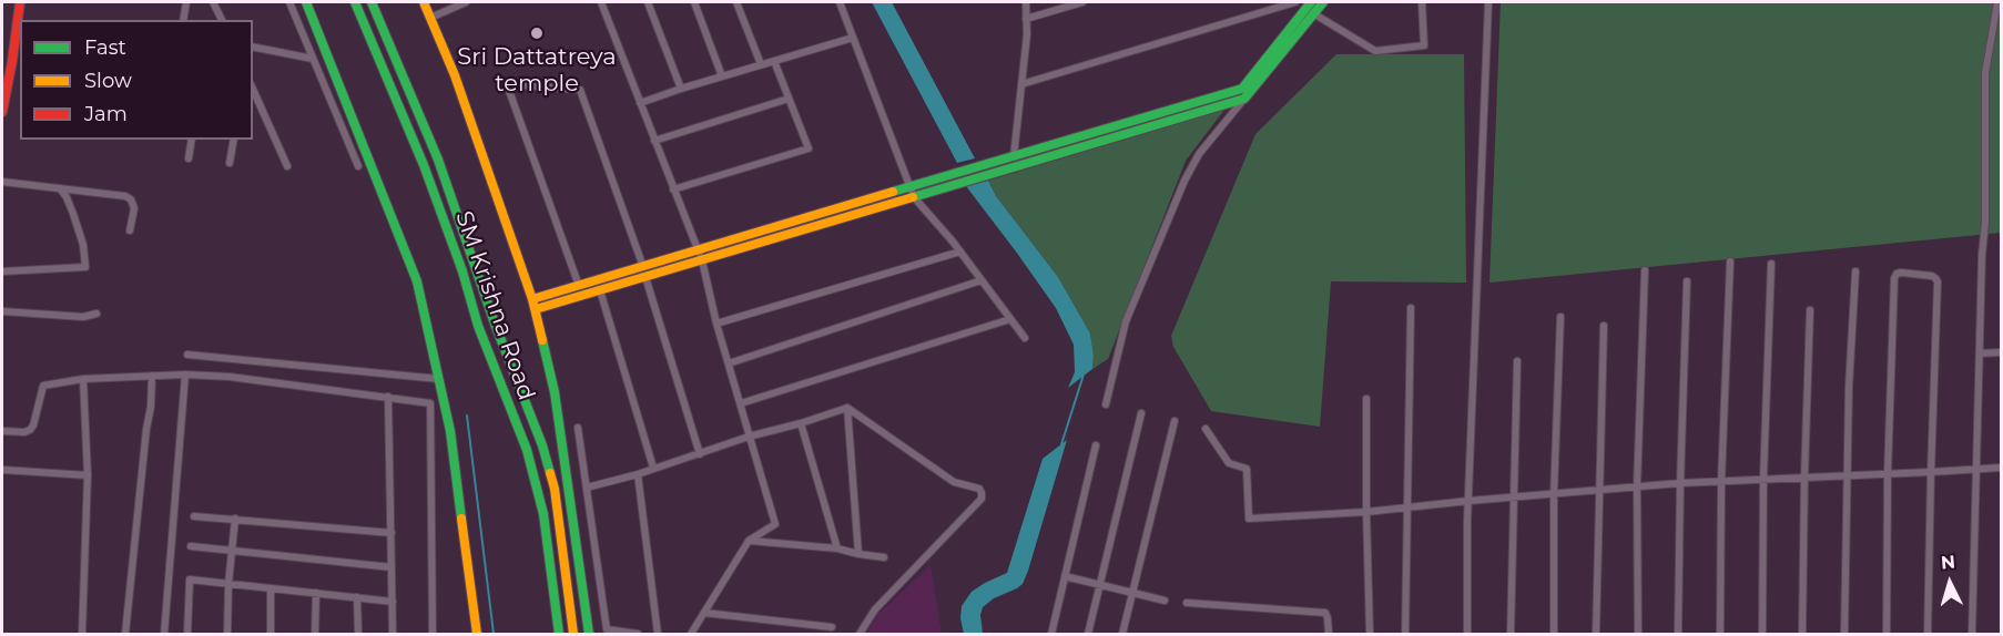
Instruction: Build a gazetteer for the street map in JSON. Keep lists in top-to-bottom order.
{
  "streets": {
    "main road": ["SM Krishna Road"]
  },
  "places": ["Sri Dattatreya temple"],
  "legend": ["Fast", "Slow", "Jam"],
  "north": "top"
}
